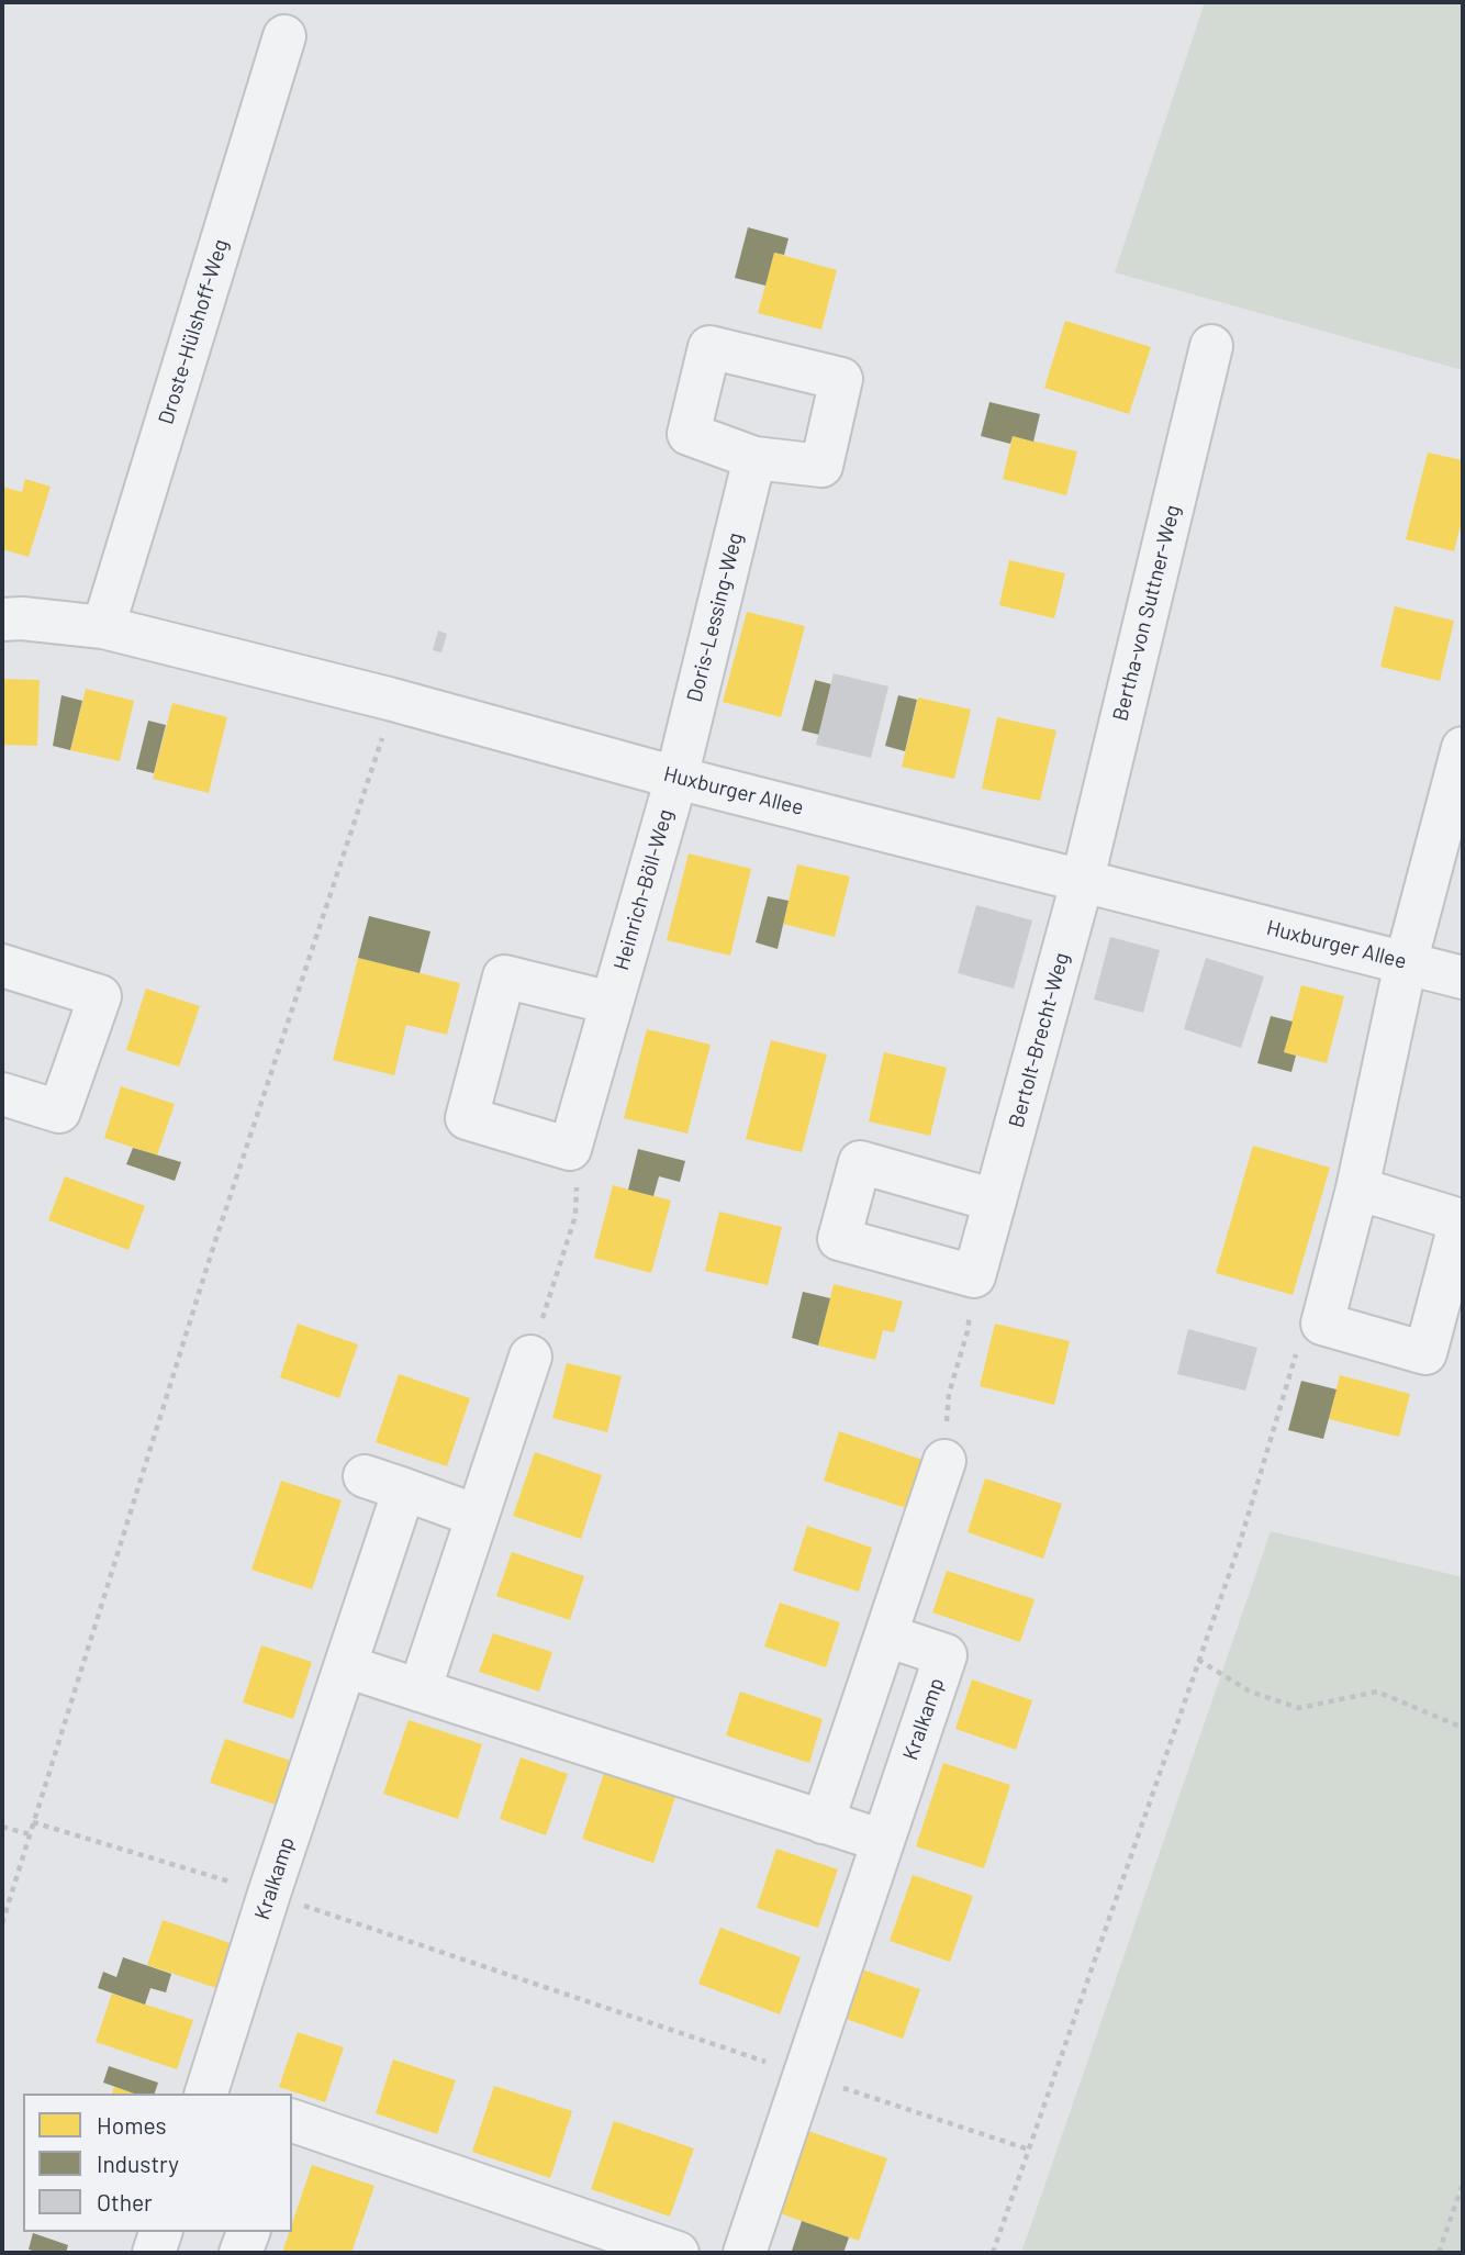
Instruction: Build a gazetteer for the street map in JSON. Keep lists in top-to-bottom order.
{
  "streets": {
    "street": [
      "Droste-Hülshoff-Weg",
      "Bertha-von Suttner-Weg",
      "Doris-Lessing-Weg",
      "Huxburger Allee",
      "Heinrich-Böll-Weg",
      "Bertolt-Brecht-Weg",
      "Kralkamp"
    ]
  },
  "crossings": [
    ["Droste-Hülshoff-Weg", "Huxburger Allee"],
    ["Bertha-von Suttner-Weg", "Huxburger Allee"],
    ["Bertha-von Suttner-Weg", "Bertolt-Brecht-Weg"],
    ["Doris-Lessing-Weg", "Huxburger Allee"],
    ["Doris-Lessing-Weg", "Heinrich-Böll-Weg"],
    ["Huxburger Allee", "Heinrich-Böll-Weg"],
    ["Huxburger Allee", "Bertolt-Brecht-Weg"]
  ],
  "legend": ["Homes", "Industry", "Other"]
}
